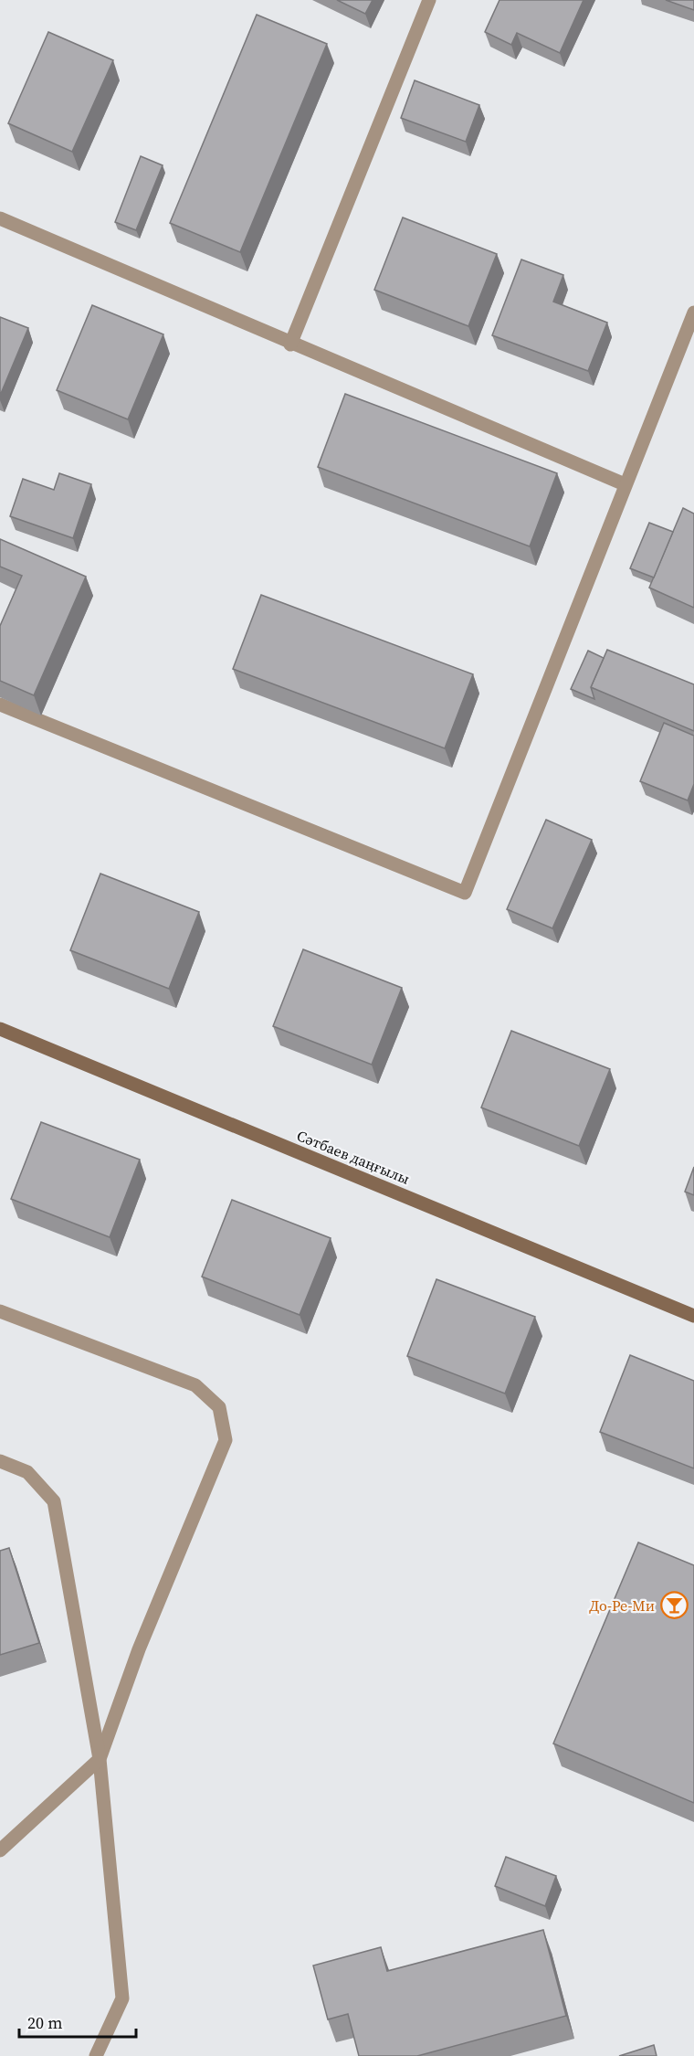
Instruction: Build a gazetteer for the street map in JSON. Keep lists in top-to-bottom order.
{
  "streets": {
    "street": ["Сәтбаев даңғылы"]
  },
  "places": {
    "bar": ["До-Ре-Ми"]
  },
  "scale_bar": "20 m"
}
